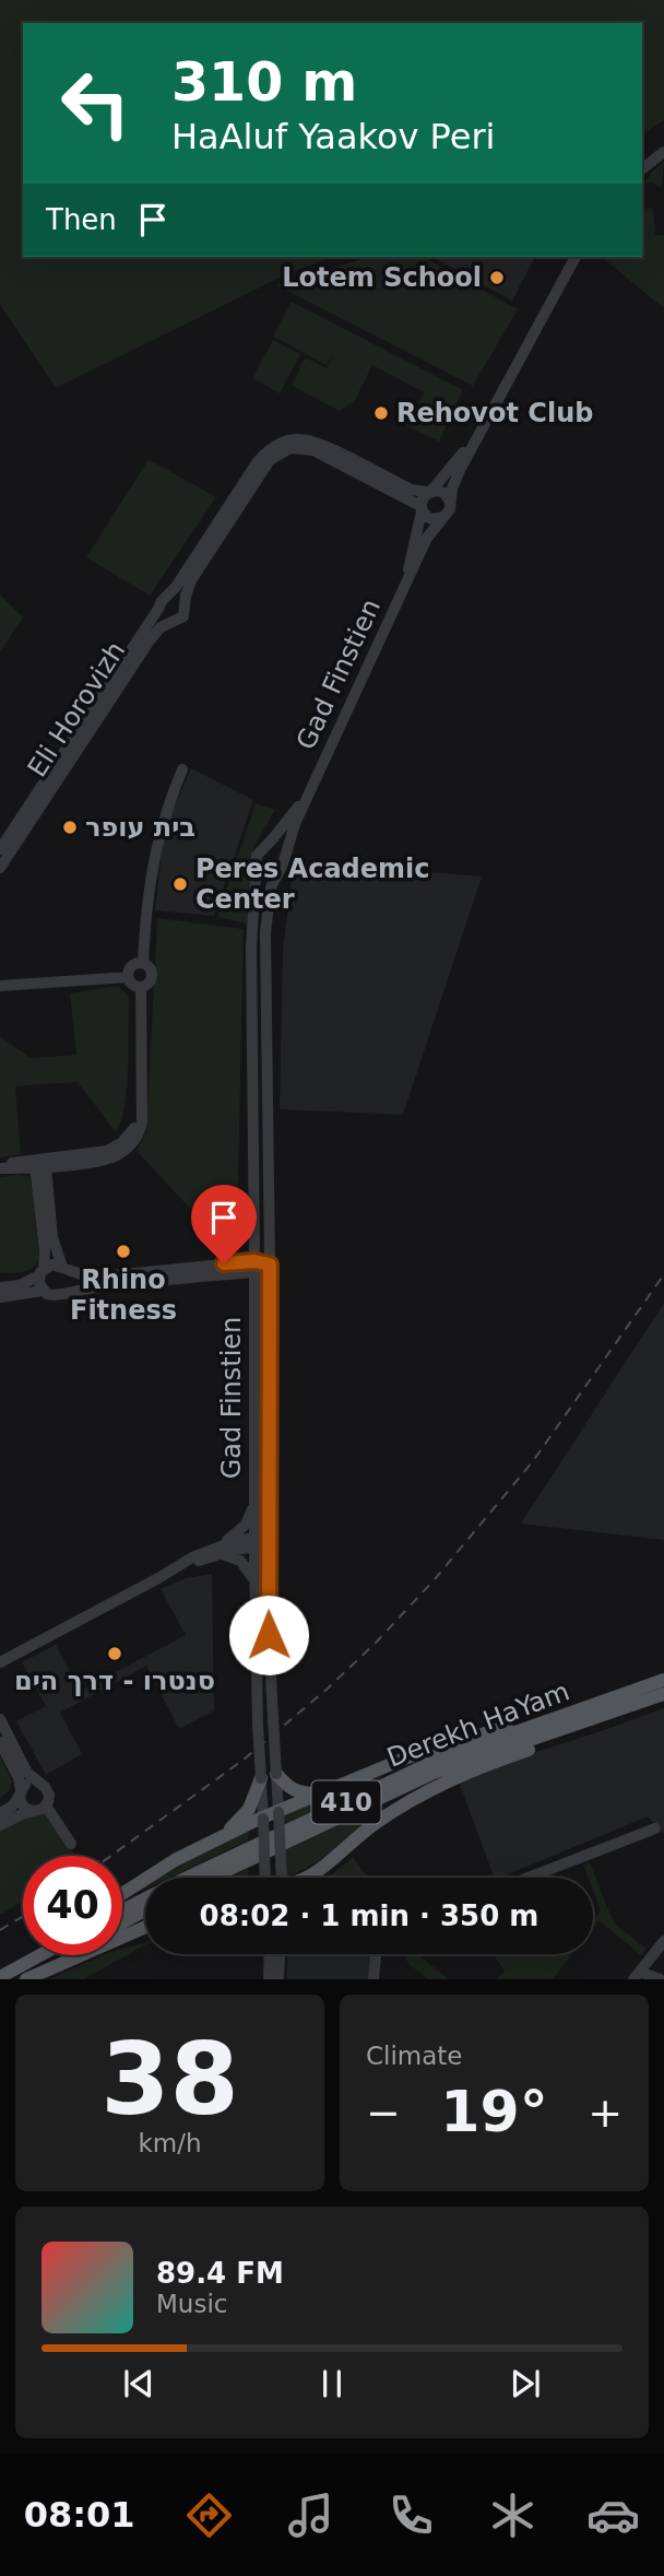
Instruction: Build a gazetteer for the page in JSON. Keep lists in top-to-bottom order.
{
  "streets": {
    "main road": ["Derekh HaYam", "410"],
    "street": ["Gad Finstien", "Eli Horovizh"]
  },
  "places": [
    "Lotem School",
    "Rehovot Club",
    "בית עופר",
    "Peres Academic Center",
    "Rhino Fitness",
    "סנטרו - דרך הים"
  ],
  "page": {
    "turn": ["310 m", "HaAluf Yaakov Peri"],
    "then": "Then",
    "limit": "40",
    "trip": "08:02 · 1 min · 350 m",
    "tile": [
      ["38", "km/h"],
      "Climate"
    ],
    "heat": ["−", "19°", "+"],
    "song": ["89.4 FM", "Music"],
    "tabs": "08:01"
  }
}
